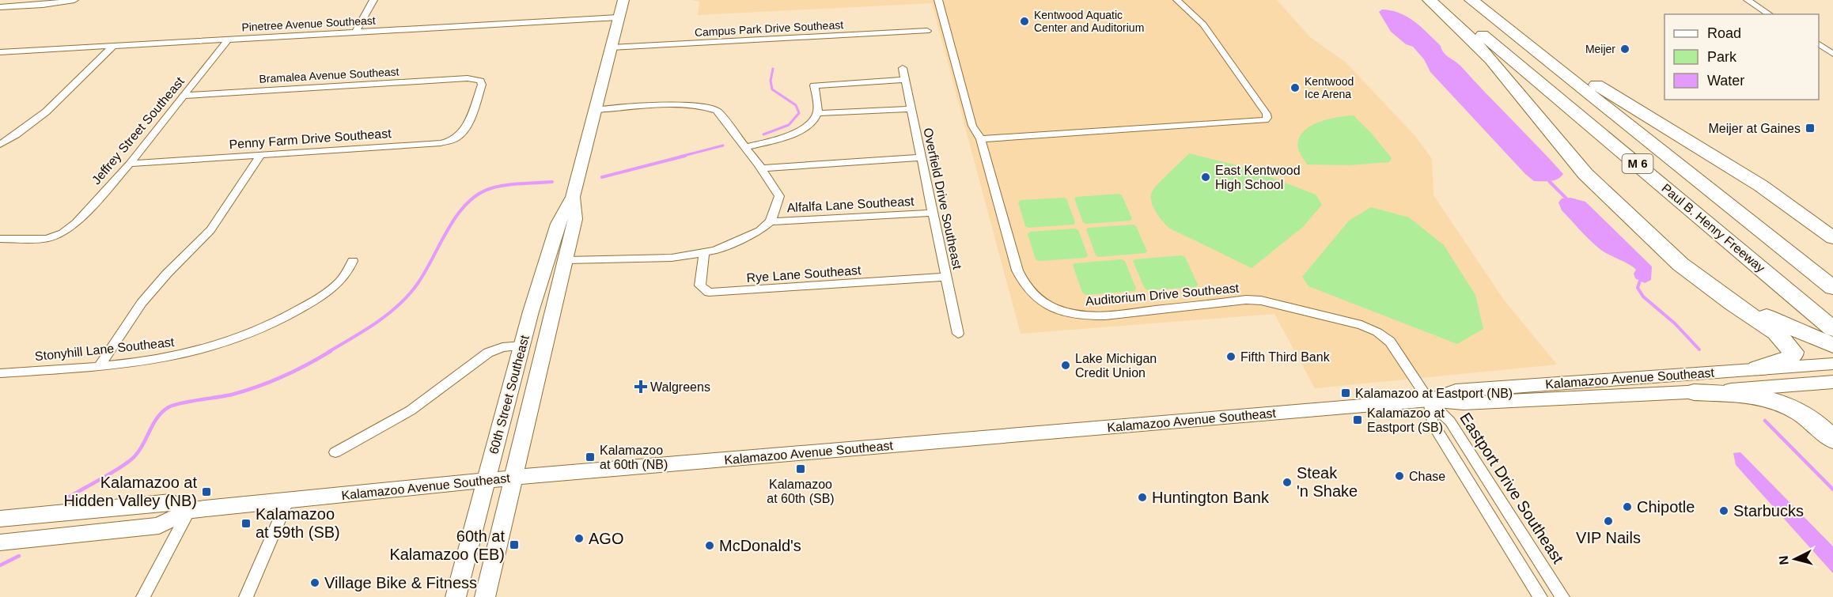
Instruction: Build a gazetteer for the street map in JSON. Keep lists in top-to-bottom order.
{
  "streets": {
    "highway": ["M 6", "Paul B. Henry Freeway"],
    "main road": ["Kalamazoo Avenue Southeast", "60th Street Southeast"],
    "street": [
      "Pinetree Avenue Southeast",
      "Campus Park Drive Southeast",
      "Bramalea Avenue Southeast",
      "Jeffrey Street Southeast",
      "Penny Farm Drive Southeast",
      "Overfield Drive Southeast",
      "Alfalfa Lane Southeast",
      "Rye Lane Southeast",
      "Auditorium Drive Southeast",
      "Stonyhill Lane Southeast",
      "Eastport Drive Southeast"
    ]
  },
  "crossings": [
    ["Pinetree Avenue Southeast", "Jeffrey Street Southeast"],
    ["Pinetree Avenue Southeast", "60th Street Southeast"],
    ["Campus Park Drive Southeast", "60th Street Southeast"],
    ["Bramalea Avenue Southeast", "Jeffrey Street Southeast"],
    ["Bramalea Avenue Southeast", "Penny Farm Drive Southeast"],
    ["Jeffrey Street Southeast", "Penny Farm Drive Southeast"],
    ["Overfield Drive Southeast", "Alfalfa Lane Southeast"],
    ["Overfield Drive Southeast", "Rye Lane Southeast"],
    ["Auditorium Drive Southeast", "Kalamazoo Avenue Southeast"],
    ["Auditorium Drive Southeast", "Eastport Drive Southeast"],
    ["Kalamazoo Avenue Southeast", "60th Street Southeast"],
    ["Kalamazoo Avenue Southeast", "Eastport Drive Southeast"]
  ],
  "places": {
    "other": [
      "Kentwood Aquatic Center and Auditorium",
      "Meijer",
      "Kentwood Ice Arena",
      "East Kentwood High School",
      "Fifth Third Bank",
      "Lake Michigan Credit Union",
      "Chase",
      "Steak 'n Shake",
      "Huntington Bank",
      "Chipotle",
      "Starbucks",
      "VIP Nails",
      "AGO",
      "McDonald's",
      "Village Bike & Fitness"
    ],
    "transit": [
      "Meijer at Gaines",
      "Kalamazoo at Eastport (NB)",
      "Kalamazoo at Eastport (SB)",
      "Kalamazoo at 60th (NB)",
      "Kalamazoo at 60th (SB)",
      "Kalamazoo at Hidden Valley (NB)",
      "Kalamazoo at 59th (SB)",
      "60th at Kalamazoo (EB)"
    ],
    "health": ["Walgreens"]
  },
  "legend": ["Road", "Park", "Water"],
  "north": "left"
}
